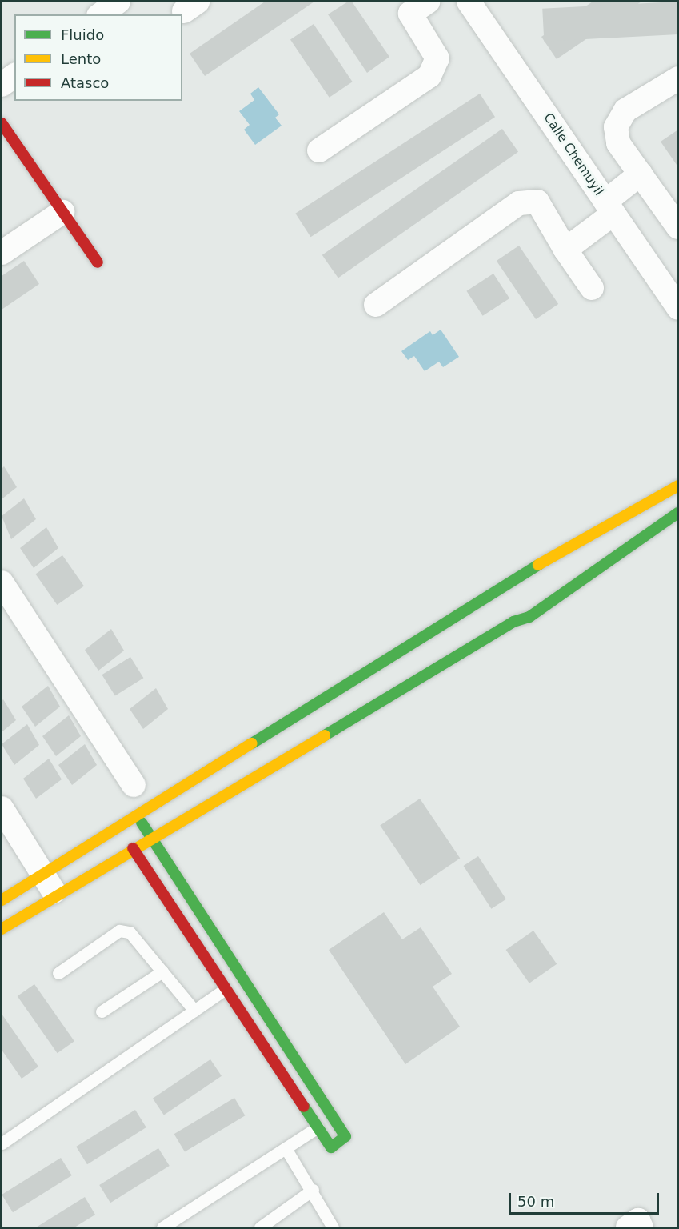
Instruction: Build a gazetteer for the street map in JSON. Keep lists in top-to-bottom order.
{
  "streets": {
    "street": ["Calle Chemuyil"]
  },
  "legend": ["Fluido", "Lento", "Atasco"],
  "scale_bar": "50 m"
}
